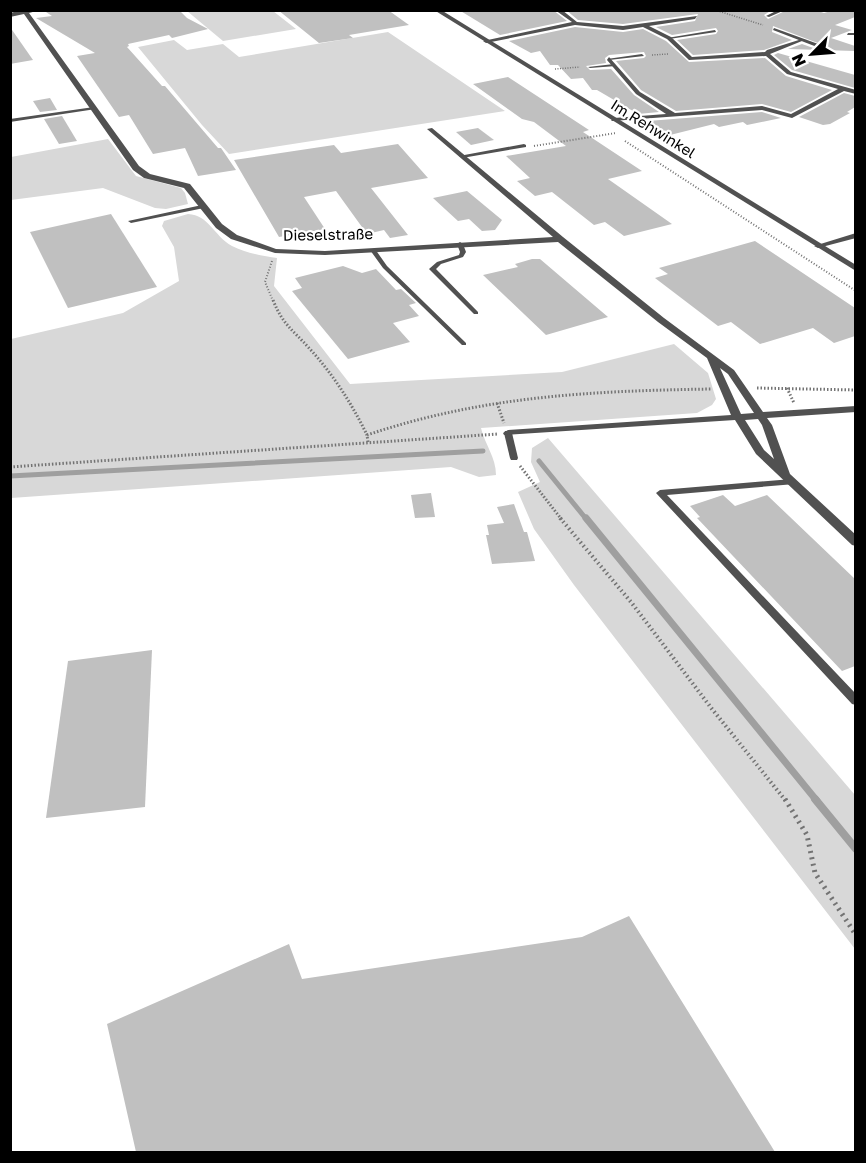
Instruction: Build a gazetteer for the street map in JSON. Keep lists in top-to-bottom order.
{
  "streets": {
    "street": ["Im Rehwinkel", "Dieselstraße"]
  },
  "north": "bottom left"
}
